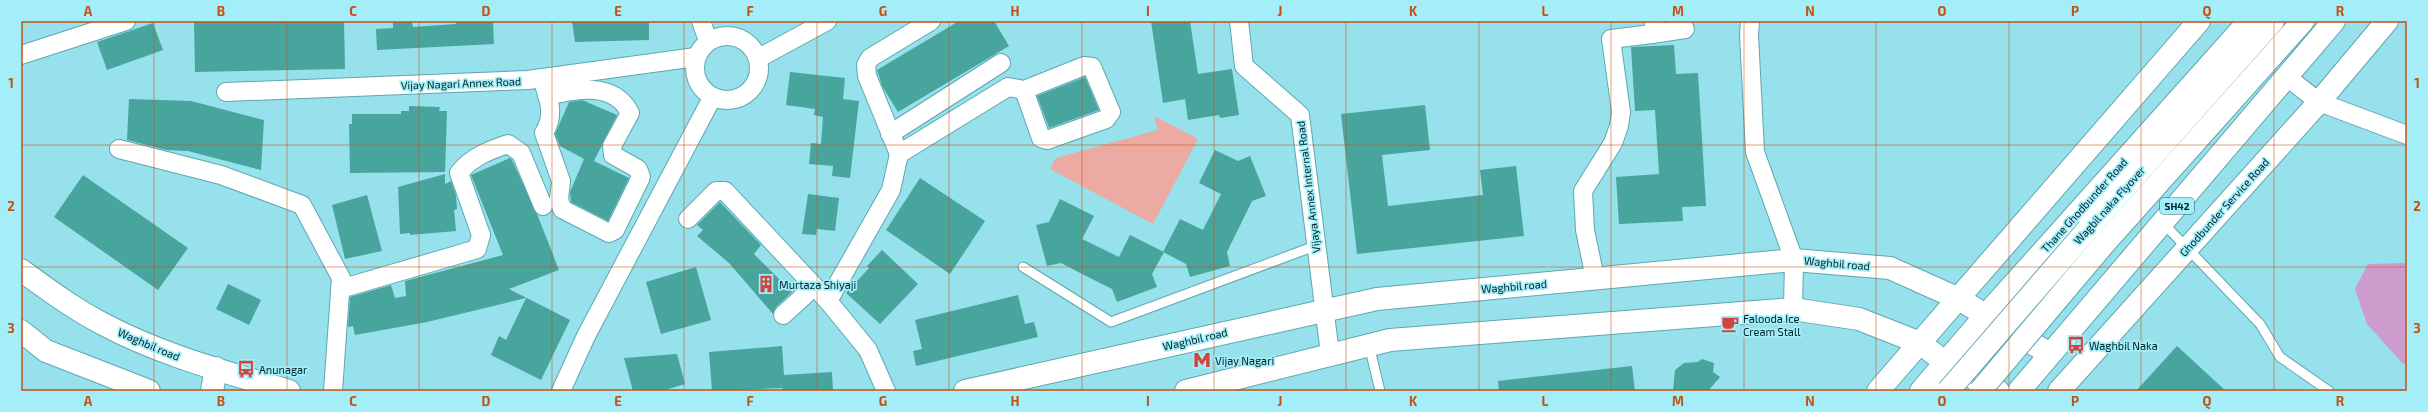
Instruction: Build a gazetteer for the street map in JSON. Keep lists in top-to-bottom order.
{
  "streets": {
    "main road": [
      "Thane Ghodbunder Road",
      "Wagbil naka Flyover",
      "SH42",
      "Ghodbunder Service Road",
      "Waghbil road"
    ],
    "street": ["Vijay Nagari Annex Road", "Vijaya Annex Internal Road"]
  },
  "crossings": [
    ["Vijaya Annex Internal Road", "Waghbil road"],
    ["Thane Ghodbunder Road", "Waghbil road"],
    ["SH42", "Waghbil road"]
  ],
  "places": {
    "building": ["Murtaza Shiyaji"],
    "cafe": ["Falooda Ice Cream Stall"],
    "bus stop": ["Waghbil Naka", "Anunagar"],
    "metro station": ["Vijay Nagari"]
  },
  "grid": {
    "columns": [
      "A",
      "B",
      "C",
      "D",
      "E",
      "F",
      "G",
      "H",
      "I",
      "J",
      "K",
      "L",
      "M",
      "N",
      "O",
      "P",
      "Q",
      "R"
    ],
    "rows": ["1", "2", "3"]
  }
}
